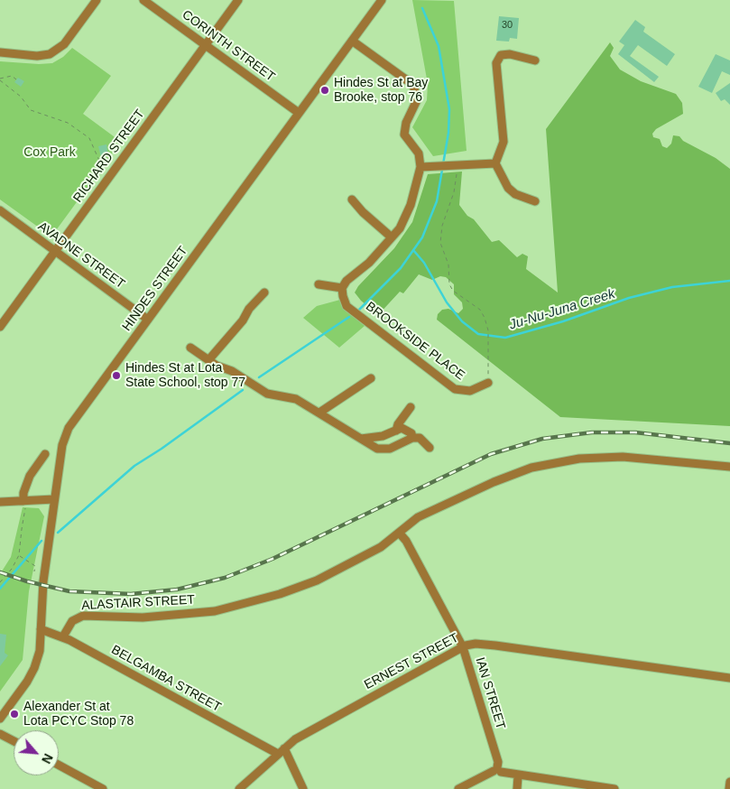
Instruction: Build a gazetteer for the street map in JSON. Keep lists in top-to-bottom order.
{
  "streets": {
    "street": [
      "CORINTH STREET",
      "RICHARD STREET",
      "AVADNE STREET",
      "HINDES STREET",
      "BROOKSIDE PLACE",
      "ALASTAIR STREET",
      "ERNEST STREET",
      "BELGAMBA STREET",
      "IAN STREET"
    ]
  },
  "crossings": [
    ["CORINTH STREET", "RICHARD STREET"],
    ["CORINTH STREET", "HINDES STREET"],
    ["RICHARD STREET", "AVADNE STREET"],
    ["AVADNE STREET", "HINDES STREET"],
    ["HINDES STREET", "BELGAMBA STREET"],
    ["ALASTAIR STREET", "BELGAMBA STREET"],
    ["ALASTAIR STREET", "IAN STREET"],
    ["ERNEST STREET", "BELGAMBA STREET"],
    ["ERNEST STREET", "IAN STREET"]
  ],
  "water": ["Ju-Nu-Juna Creek"],
  "parks": ["Cox Park"],
  "places": ["Hindes St at Bay Brooke, stop 76", "Hindes St at Lota State School, stop 77", "Alexander St at Lota PCYC Stop 78"],
  "house_numbers": ["30"],
  "north": "bottom right"
}
